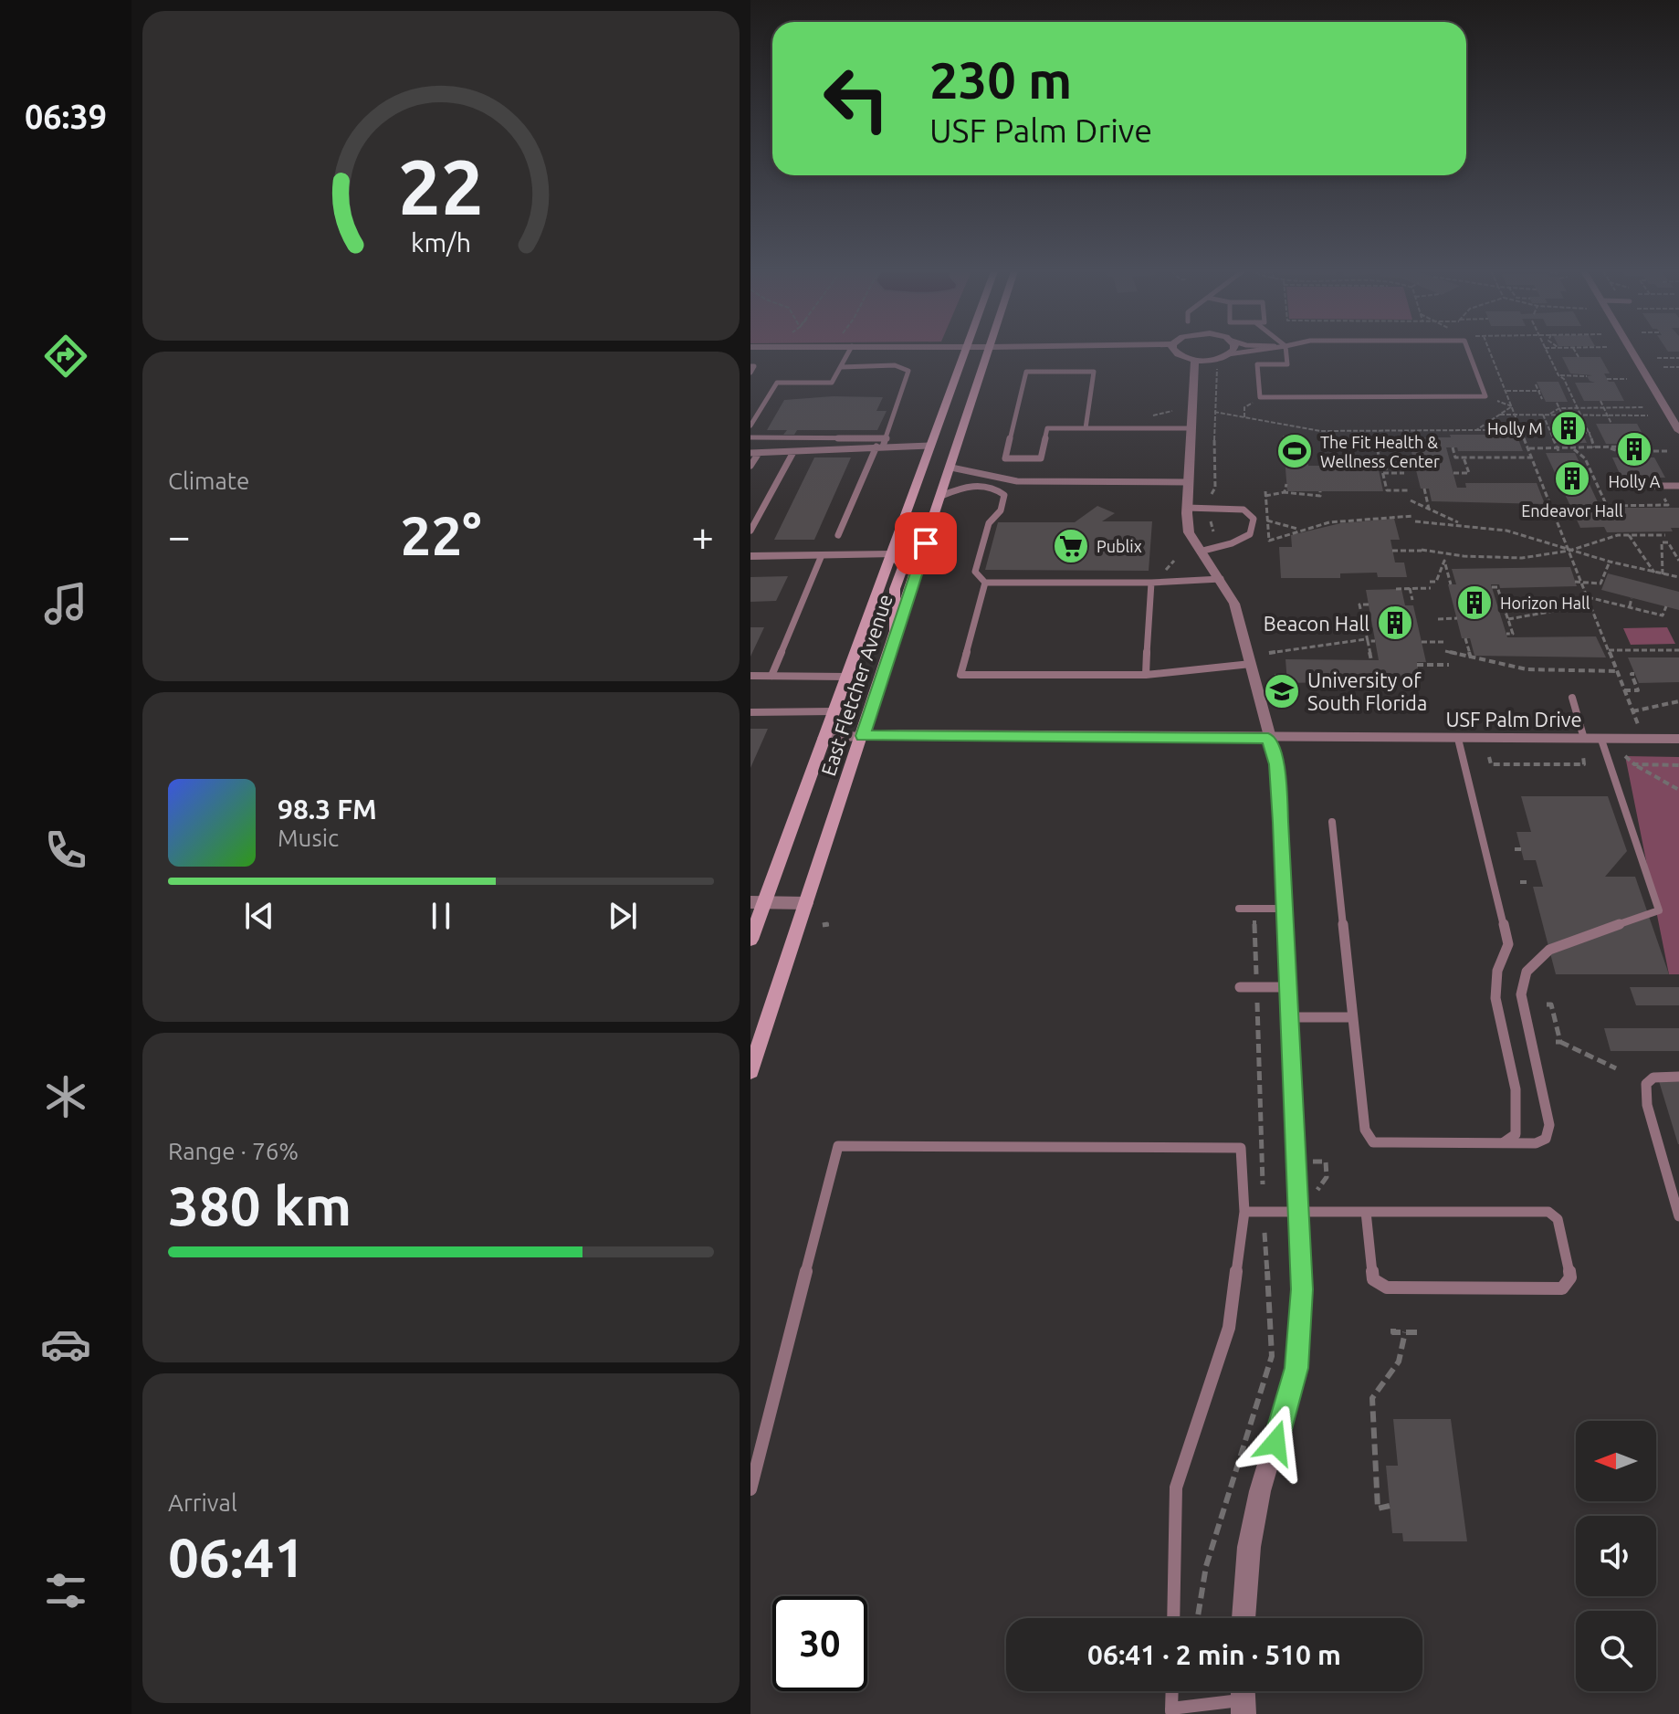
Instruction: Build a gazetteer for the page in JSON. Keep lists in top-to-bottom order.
{
  "streets": {
    "main road": ["East Fletcher Avenue"],
    "street": ["USF Palm Drive"]
  },
  "crossings": [
    ["East Fletcher Avenue", "USF Palm Drive"]
  ],
  "places": {
    "building": [
      "Holly M",
      "Holly A",
      "Endeavor Hall",
      "Horizon Hall",
      "Beacon Hall"
    ],
    "sports": ["The Fit Health & Wellness Center"],
    "supermarket": ["Publix"],
    "school or university": ["University of South Florida"]
  },
  "north": "left",
  "page": {
    "tabs": "06:39",
    "turn": ["230 m", "USF Palm Drive"],
    "tile": [
      "Climate",
      ["Range · 76%", "380 km"],
      ["Arrival", "06:41"]
    ],
    "heat": ["−", "22°", "+"],
    "song": ["98.3 FM", "Music"],
    "limit": "30",
    "trip": "06:41 · 2 min · 510 m",
    "gauge": ["22", "km/h"]
  }
}
